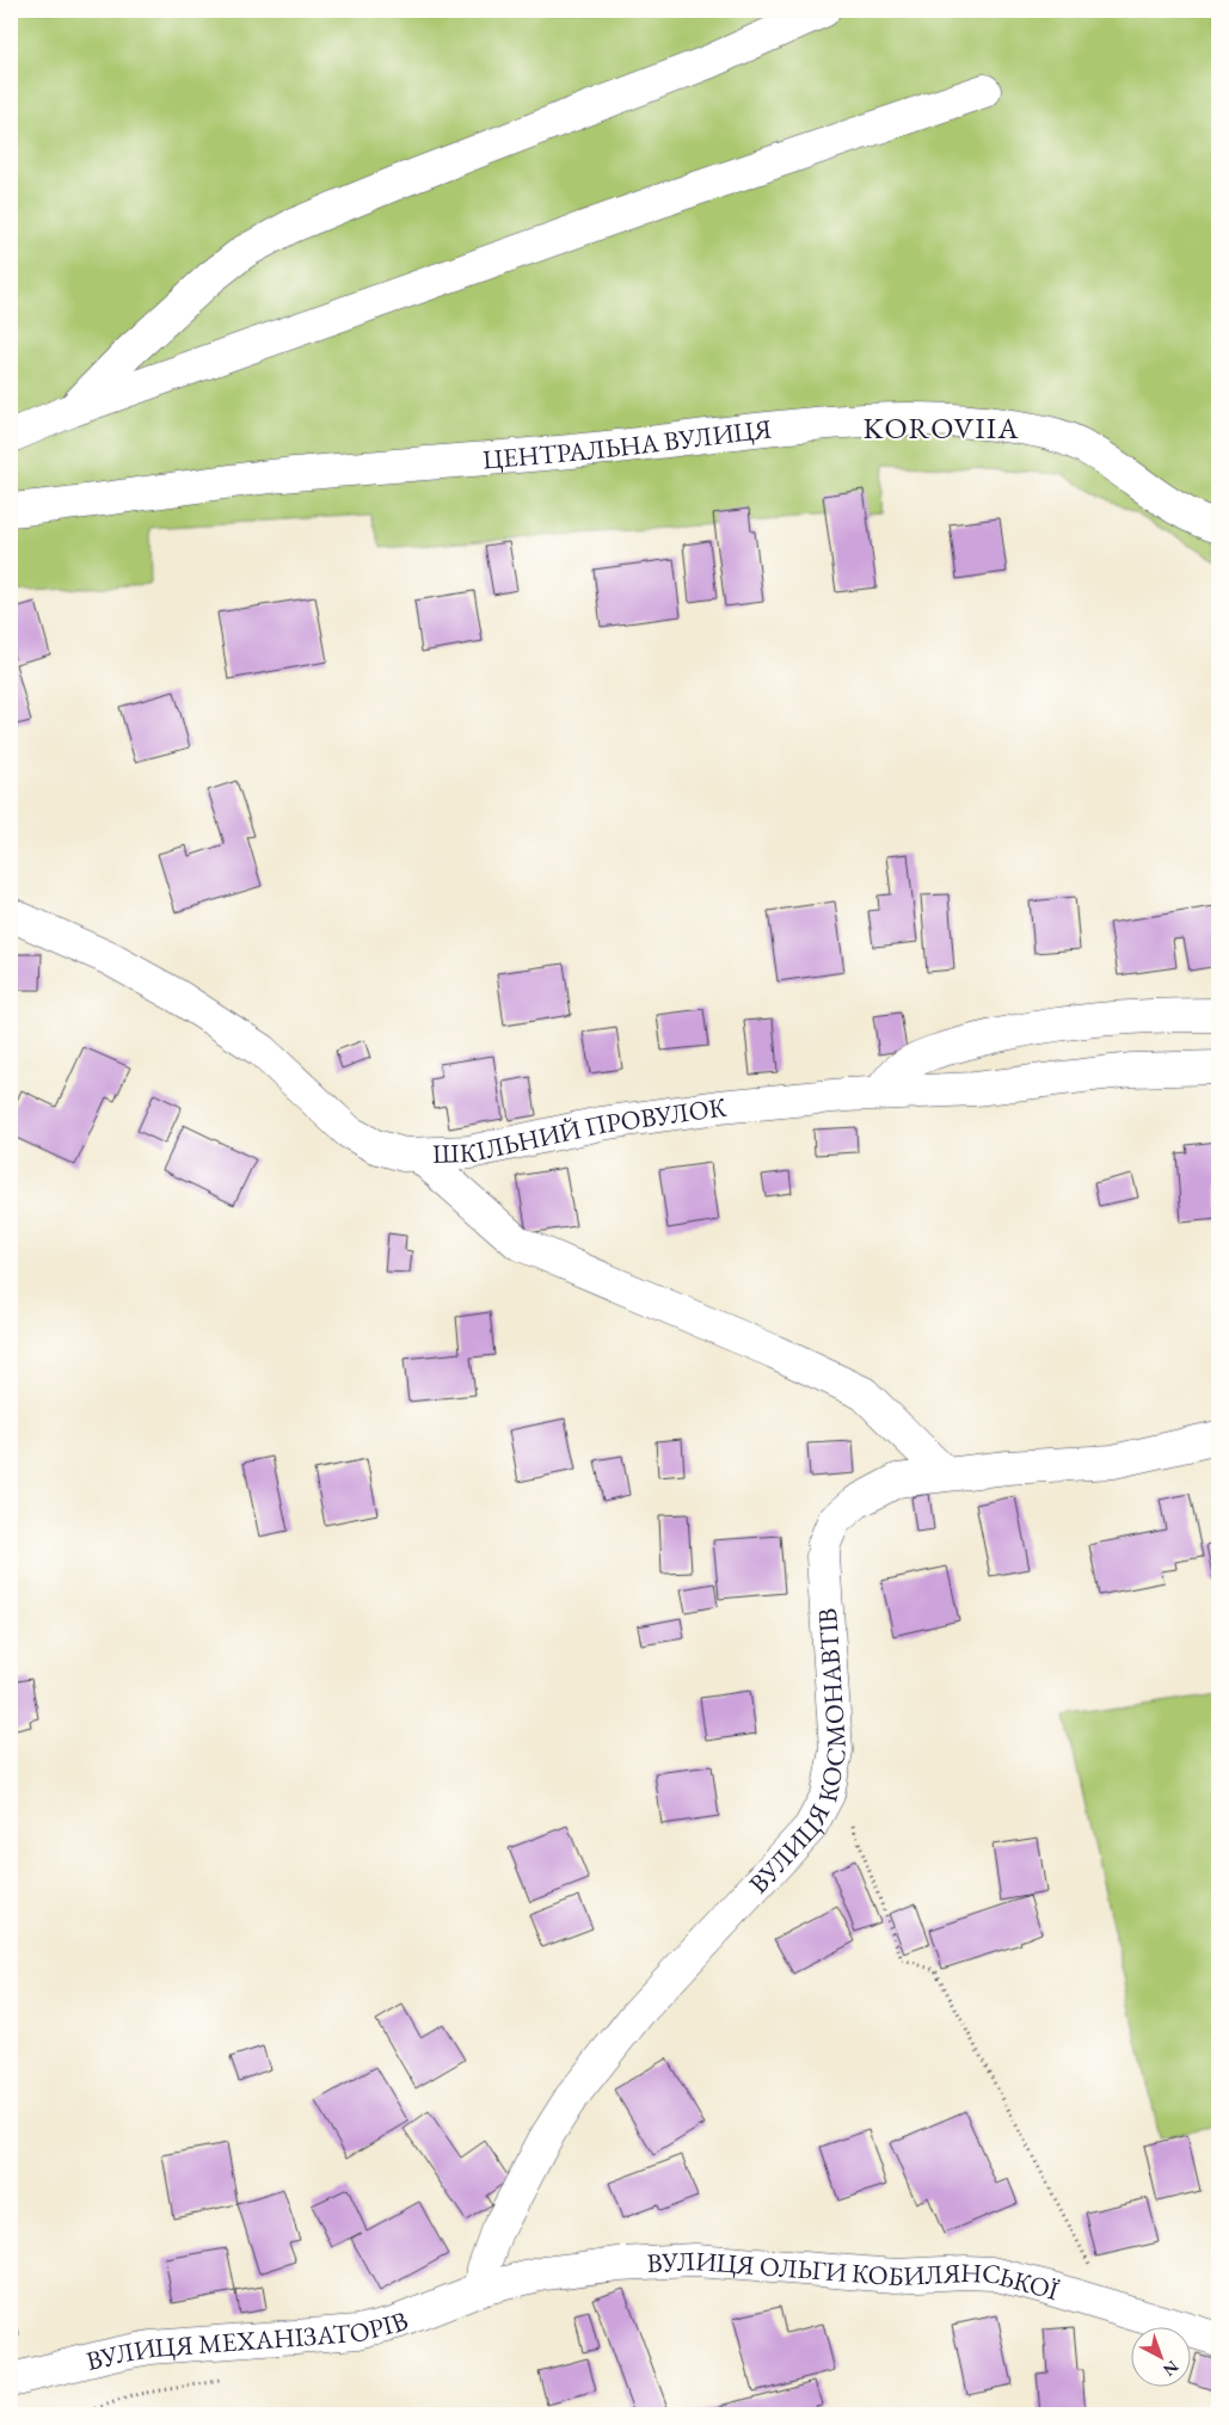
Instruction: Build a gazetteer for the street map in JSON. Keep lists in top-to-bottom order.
{
  "streets": {
    "street": [
      "ЦЕНТРАЛЬНА ВУЛИЦЯ",
      "ШКІЛЬНИЙ ПРОВУЛОК",
      "ВУЛИЦЯ КОСМОНАВТІВ",
      "ВУЛИЦЯ ОЛЬГИ КОБИЛЯНСЬКОЇ",
      "ВУЛИЦЯ МЕХАНІЗАТОРІВ"
    ]
  },
  "crossings": [
    ["ВУЛИЦЯ КОСМОНАВТІВ", "ВУЛИЦЯ ОЛЬГИ КОБИЛЯНСЬКОЇ"],
    ["ВУЛИЦЯ КОСМОНАВТІВ", "ВУЛИЦЯ МЕХАНІЗАТОРІВ"],
    ["ВУЛИЦЯ ОЛЬГИ КОБИЛЯНСЬКОЇ", "ВУЛИЦЯ МЕХАНІЗАТОРІВ"]
  ],
  "districts": ["KOROVIIA"],
  "north": "bottom right"
}
